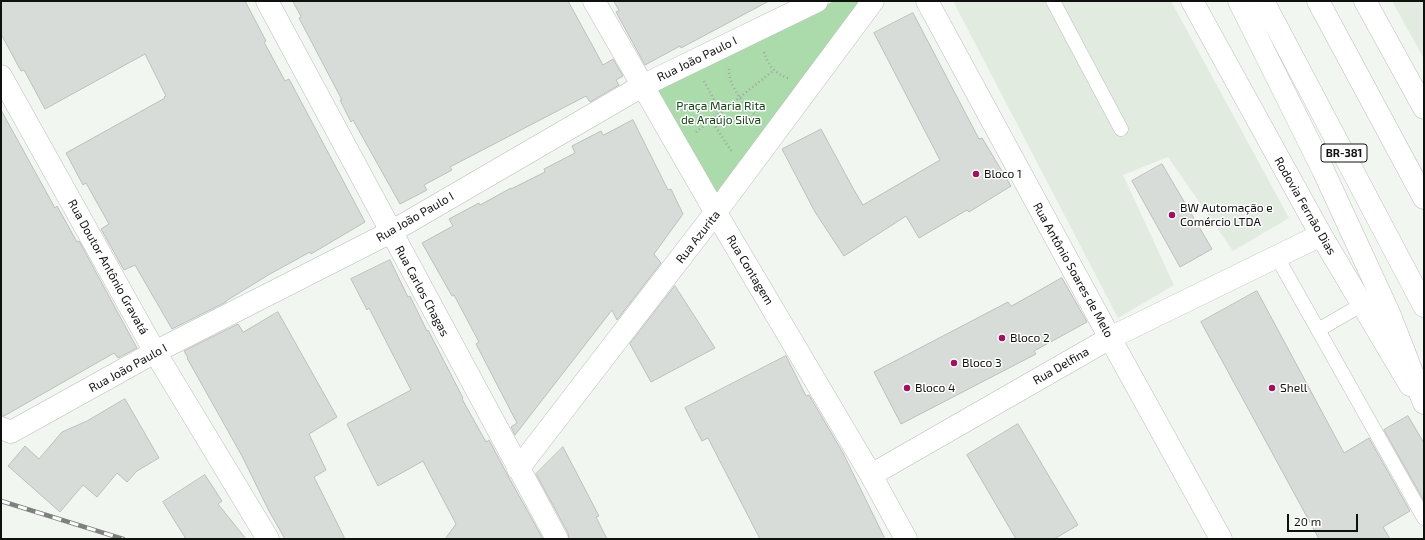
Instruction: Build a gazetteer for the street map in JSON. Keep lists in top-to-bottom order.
{
  "streets": {
    "main road": [
      "Rua João Paulo I",
      "BR-381",
      "Rodovia Fernão Dias",
      "Rua Azurita",
      "Rua Doutor Antônio Gravatá",
      "Rua Contagem",
      "Rua Antônio Soares de Melo",
      "Rua Carlos Chagas",
      "Rua Delfina"
    ]
  },
  "crossings": [
    ["Rua João Paulo I", "Rua Doutor Antônio Gravatá"],
    ["Rua João Paulo I", "Rua Contagem"],
    ["Rua João Paulo I", "Rua Carlos Chagas"],
    ["Rodovia Fernão Dias", "Rua Delfina"],
    ["Rua Azurita", "Rua Contagem"],
    ["Rua Azurita", "Rua Carlos Chagas"],
    ["Rua Contagem", "Rua Delfina"],
    ["Rua Antônio Soares de Melo", "Rua Delfina"]
  ],
  "parks": ["Praça Maria Rita de Araújo Silva"],
  "places": [
    "Bloco 1",
    "BW Automação e Comércio LTDA",
    "Bloco 2",
    "Bloco 3",
    "Bloco 4",
    "Shell"
  ],
  "scale_bar": "20 m"
}
